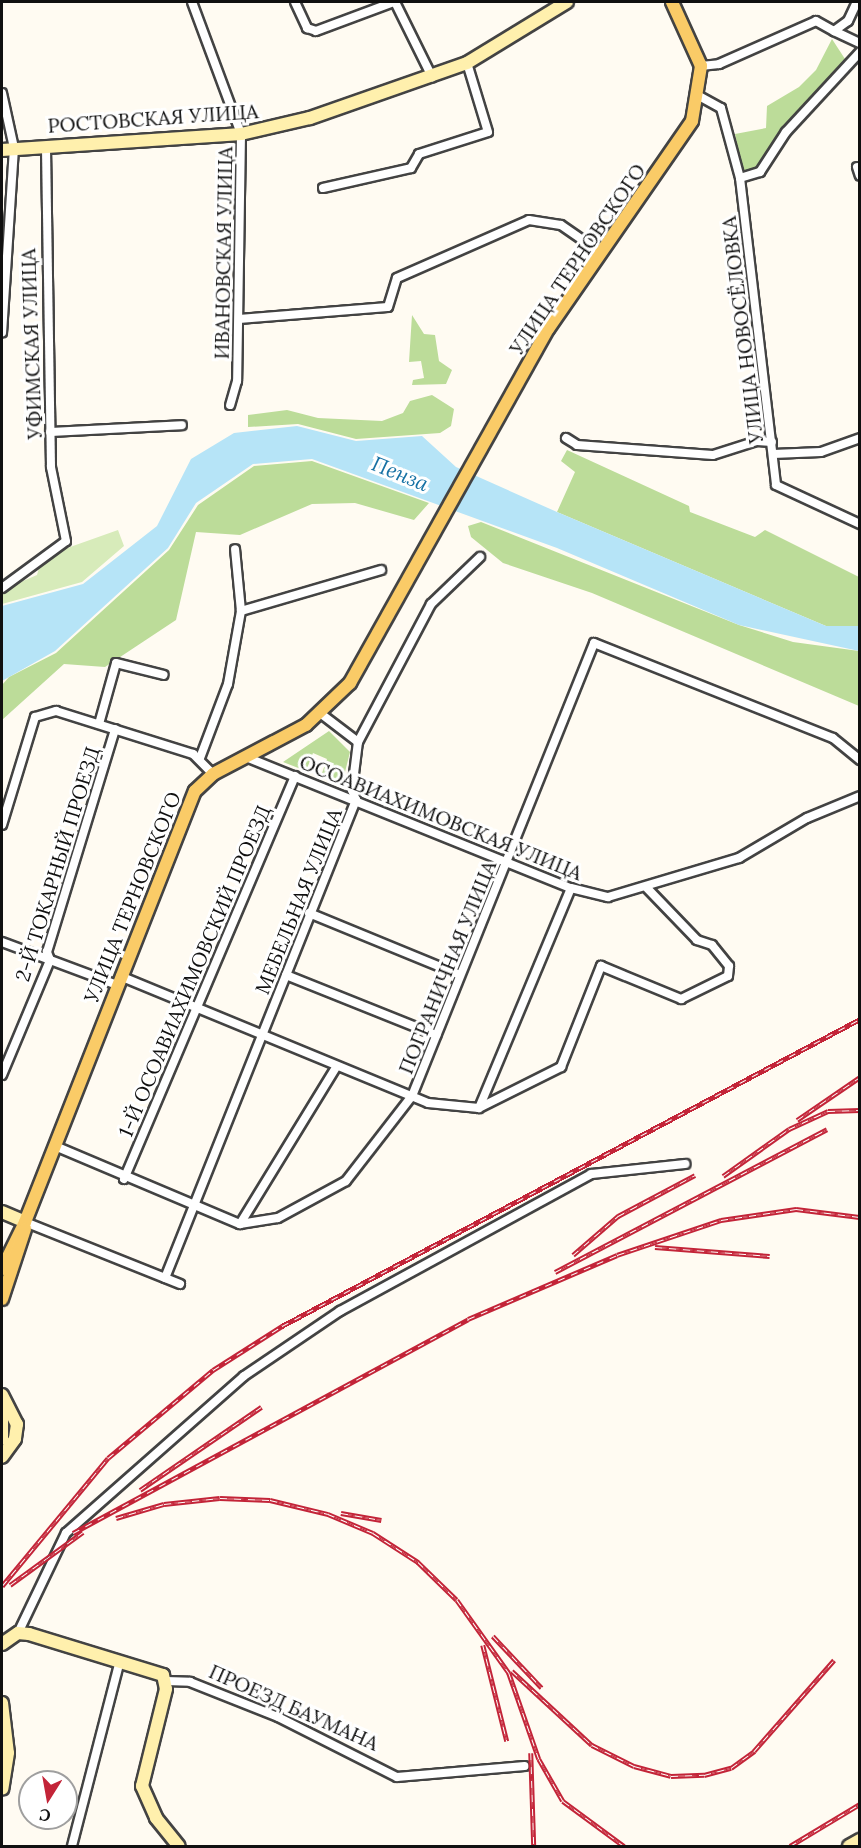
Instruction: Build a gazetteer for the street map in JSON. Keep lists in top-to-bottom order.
{
  "streets": {
    "main road": ["УЛИЦА ТЕРНОВСКОГО"],
    "street": [
      "РОСТОВСКАЯ УЛИЦА",
      "ИВАНОВСКАЯ УЛИЦА",
      "УЛИЦА НОВОСЁЛОВКА",
      "УФИМСКАЯ УЛИЦА",
      "ОСОАВИАХИМОВСКАЯ УЛИЦА",
      "2-Й ТОКАРНЫЙ ПРОЕЗД",
      "МЕБЕЛЬНАЯ УЛИЦА",
      "ПОГРАНИЧНАЯ УЛИЦА",
      "1-Й ОСОАВИАХИМОВСКИЙ ПРОЕЗД",
      "ПРОЕЗД БАУМАНА"
    ]
  },
  "crossings": [
    ["РОСТОВСКАЯ УЛИЦА", "ИВАНОВСКАЯ УЛИЦА"],
    ["РОСТОВСКАЯ УЛИЦА", "УФИМСКАЯ УЛИЦА"],
    ["УЛИЦА ТЕРНОВСКОГО", "УЛИЦА НОВОСЁЛОВКА"],
    ["УЛИЦА ТЕРНОВСКОГО", "ОСОАВИАХИМОВСКАЯ УЛИЦА"],
    ["ОСОАВИАХИМОВСКАЯ УЛИЦА", "МЕБЕЛЬНАЯ УЛИЦА"],
    ["ОСОАВИАХИМОВСКАЯ УЛИЦА", "ПОГРАНИЧНАЯ УЛИЦА"],
    ["ОСОАВИАХИМОВСКАЯ УЛИЦА", "1-Й ОСОАВИАХИМОВСКИЙ ПРОЕЗД"]
  ],
  "water": ["Пенза"],
  "north": "bottom"
}
